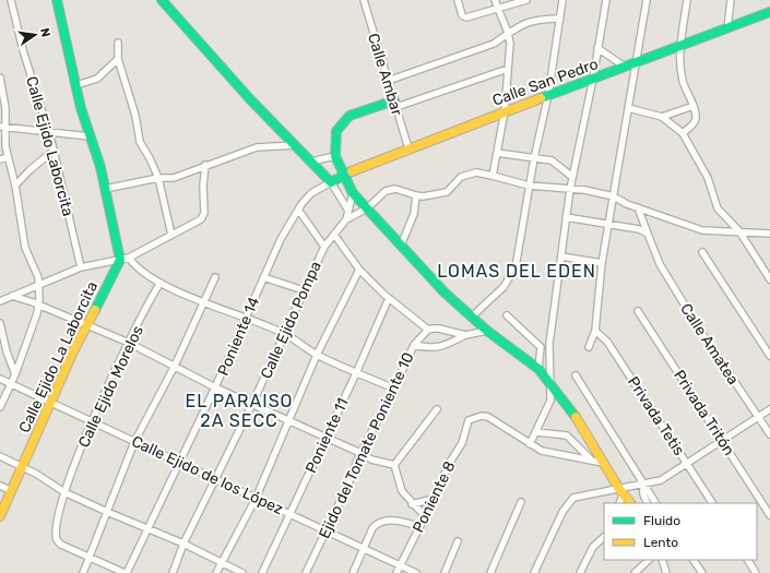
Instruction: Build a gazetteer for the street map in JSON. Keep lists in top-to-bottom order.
{
  "streets": {
    "street": [
      "Calle Ambar",
      "Calle San Pedro",
      "Calle Ejido Laborcita",
      "Calle Ejido Pompa",
      "Poniente 14",
      "Calle Amatea",
      "Calle Ejido La Laborcita",
      "Calle Ejido Morelos",
      "Privada Tritón",
      "Privada Tetis",
      "Poniente 11",
      "Ejido del Tomate Poniente 10",
      "Calle Ejido de los López",
      "Poniente 8"
    ]
  },
  "crossings": [
    ["Calle Ambar", "Calle San Pedro"],
    ["Calle San Pedro", "Poniente 14"],
    ["Calle Ejido Pompa", "Calle Ejido de los López"],
    ["Poniente 14", "Calle Ejido de los López"],
    ["Calle Ejido La Laborcita", "Calle Ejido de los López"],
    ["Calle Ejido Morelos", "Calle Ejido de los López"],
    ["Poniente 11", "Calle Ejido de los López"],
    ["Ejido del Tomate Poniente 10", "Calle Ejido de los López"],
    ["Calle Ejido de los López", "Poniente 8"]
  ],
  "districts": ["LOMAS DEL EDEN", "EL PARAISO 2A SECC"],
  "legend": ["Fluido", "Lento"],
  "north": "right"
}
